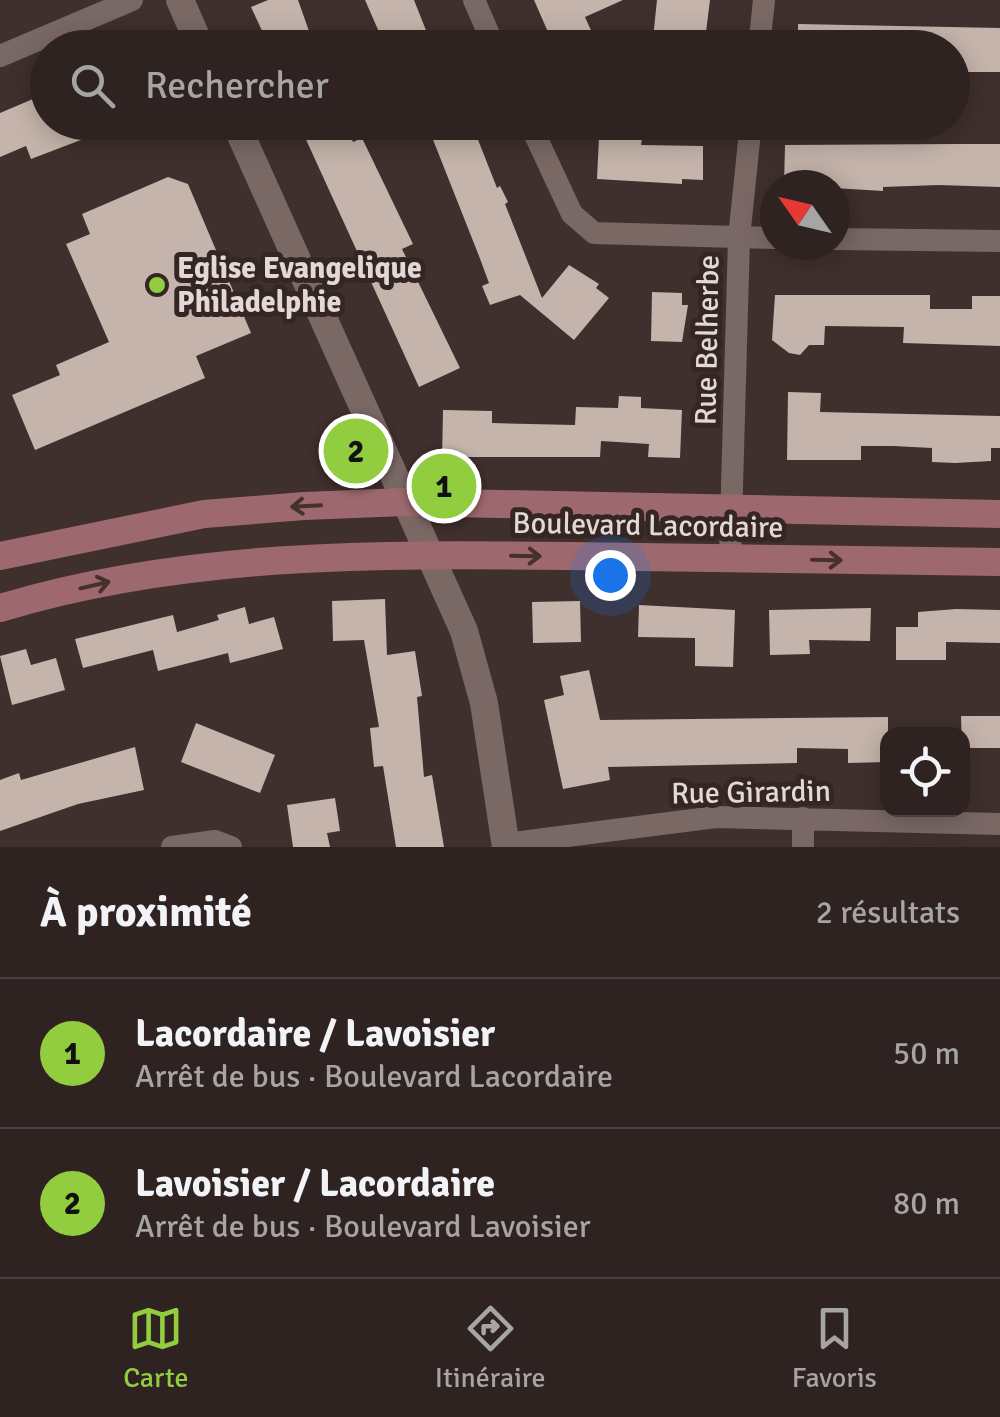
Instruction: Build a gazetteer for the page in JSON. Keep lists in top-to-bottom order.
{
  "streets": {
    "main road": ["Boulevard Lacordaire"],
    "street": ["Rue Belherbe", "Rue Girardin"]
  },
  "crossings": [
    ["Rue Belherbe", "Boulevard Lacordaire"]
  ],
  "places": ["Eglise Evangelique Philadelphie"],
  "north": "top left",
  "page": {
    "search": "Rechercher",
    "pins": ["2", "1"],
    "heading": ["À proximité", "2 résultats"],
    "list": [
      {
        "mark": "1",
        "name": "Lacordaire / Lavoisier",
        "note": "Arrêt de bus · Boulevard Lacordaire",
        "value": "50 m"
      },
      {
        "mark": "2",
        "name": "Lavoisier / Lacordaire",
        "note": "Arrêt de bus · Boulevard Lavoisier",
        "value": "80 m"
      }
    ],
    "nav": ["Carte", "Itinéraire", "Favoris"]
  }
}
